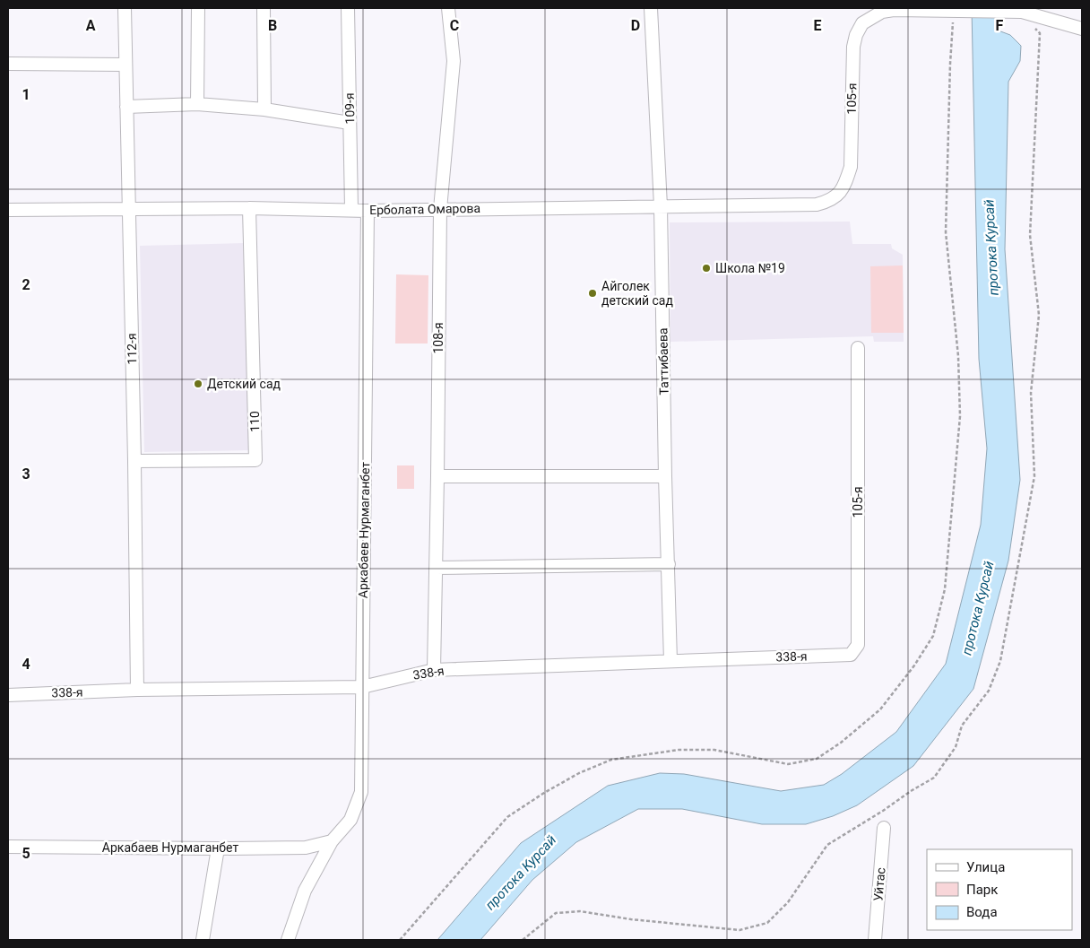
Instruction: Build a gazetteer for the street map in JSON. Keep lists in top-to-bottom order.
{
  "streets": {
    "street": [
      "105-я",
      "109-я",
      "Ерболата Омарова",
      "108-я",
      "112-я",
      "Таттибаева",
      "110",
      "Аркабаев Нурмаганбет",
      "338-я",
      "Уйтас"
    ]
  },
  "crossings": [
    ["105-я", "Ерболата Омарова"],
    ["105-я", "338-я"],
    ["109-я", "Ерболата Омарова"],
    ["Ерболата Омарова", "108-я"],
    ["Ерболата Омарова", "112-я"],
    ["Ерболата Омарова", "Таттибаева"],
    ["Ерболата Омарова", "110"],
    ["Ерболата Омарова", "Аркабаев Нурмаганбет"],
    ["108-я", "338-я"],
    ["112-я", "110"],
    ["112-я", "338-я"],
    ["Таттибаева", "338-я"],
    ["Аркабаев Нурмаганбет", "338-я"]
  ],
  "water": ["протока Курсай"],
  "places": ["Школа №19", "Айголек детский сад", "Детский сад"],
  "legend": ["Улица", "Парк", "Вода"],
  "grid": {
    "columns": [
      "A",
      "B",
      "C",
      "D",
      "E",
      "F"
    ],
    "rows": [
      "1",
      "2",
      "3",
      "4",
      "5"
    ]
  }
}
